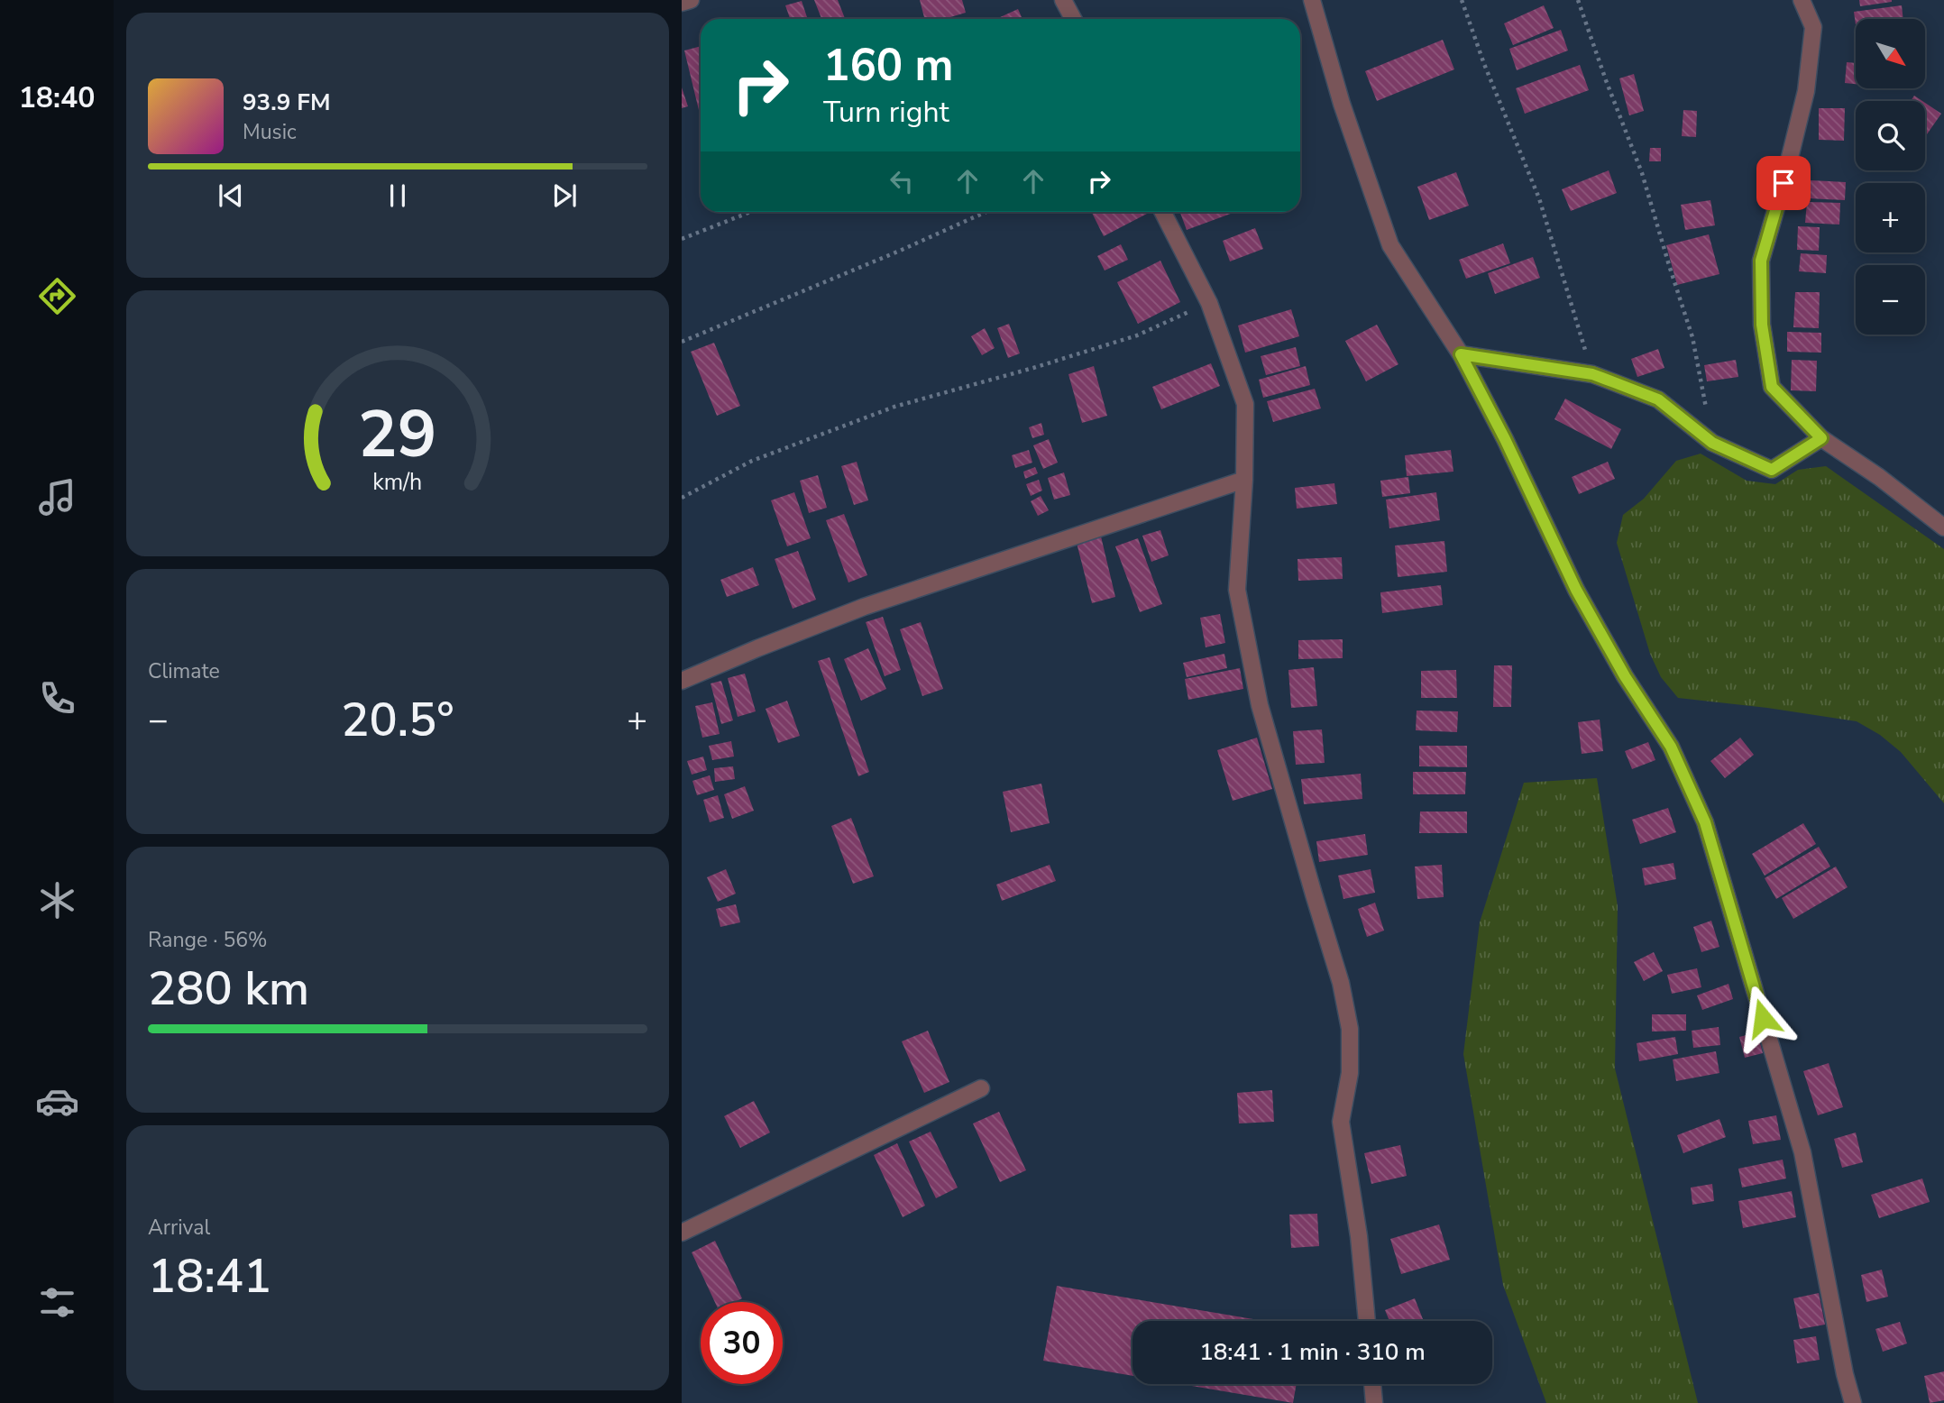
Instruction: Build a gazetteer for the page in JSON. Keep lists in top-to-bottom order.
{
  "north": "bottom right",
  "page": {
    "tabs": "18:40",
    "map_buttons": ["+", "−"],
    "turn": ["160 m", "Turn right"],
    "song": ["93.9 FM", "Music"],
    "tile": [
      "Climate",
      ["Range · 56%", "280 km"],
      ["Arrival", "18:41"]
    ],
    "heat": ["−", "20.5°", "+"],
    "limit": "30",
    "trip": "18:41 · 1 min · 310 m",
    "gauge": ["29", "km/h"]
  }
}
